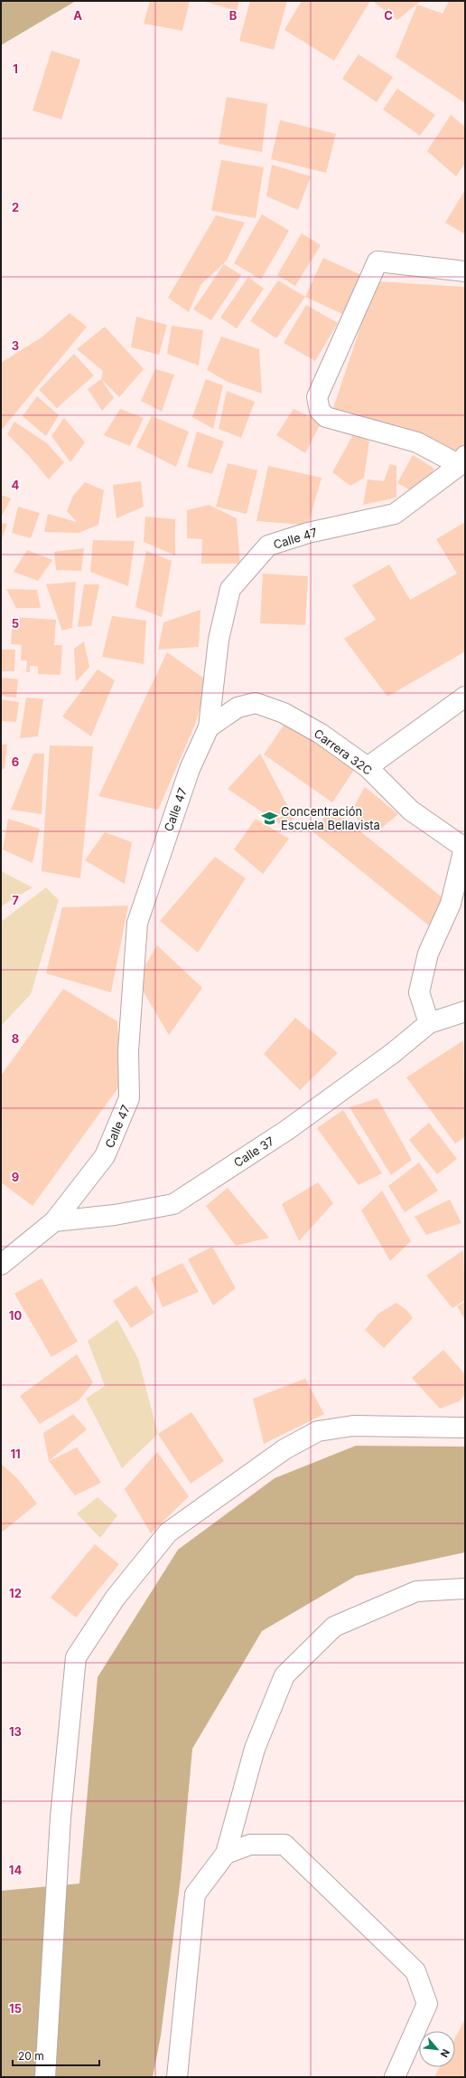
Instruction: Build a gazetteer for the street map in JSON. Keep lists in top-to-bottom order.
{
  "streets": {
    "street": ["Calle 47", "Carrera 32C", "Calle 37"]
  },
  "crossings": [
    ["Calle 47", "Carrera 32C"],
    ["Calle 47", "Calle 37"]
  ],
  "places": {
    "school or university": ["Concentración Escuela Bellavista"]
  },
  "scale_bar": "20 m",
  "north": "bottom right",
  "grid": {
    "columns": ["A", "B", "C"],
    "rows": [
      "1",
      "2",
      "3",
      "4",
      "5",
      "6",
      "7",
      "8",
      "9",
      "10",
      "11",
      "12",
      "13",
      "14",
      "15"
    ]
  }
}
